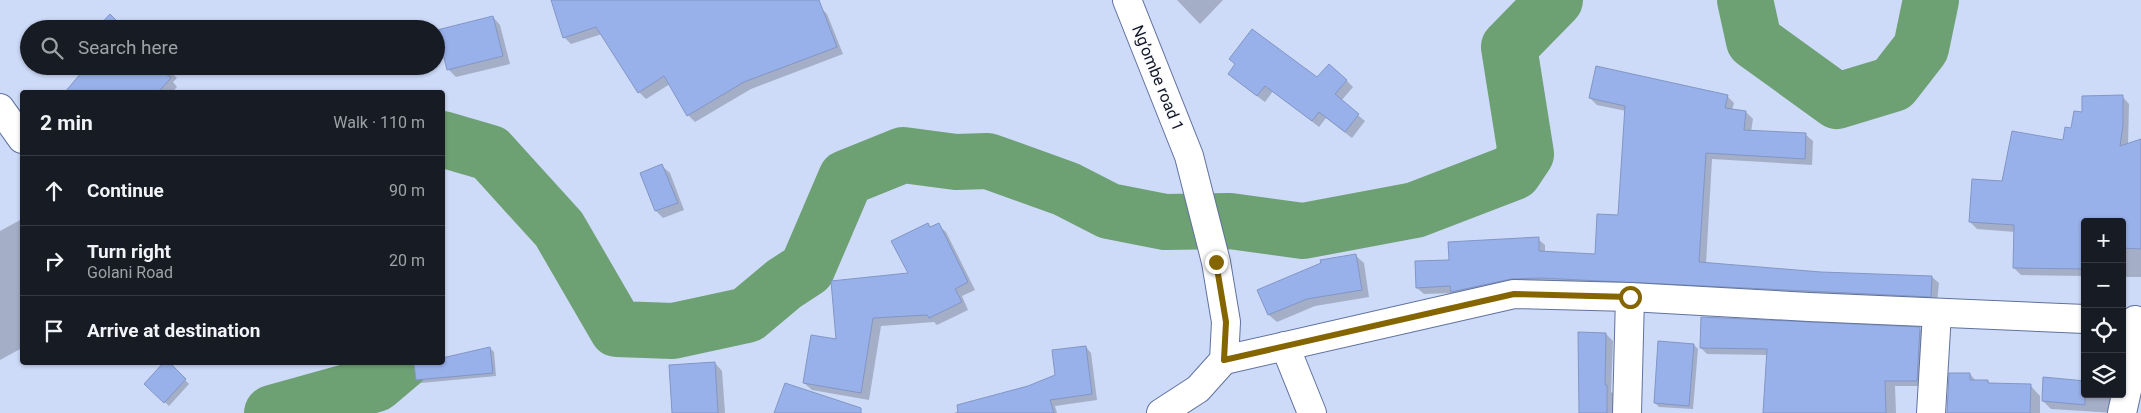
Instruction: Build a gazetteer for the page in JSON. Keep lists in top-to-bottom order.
{
  "streets": {
    "street": ["Ng’ombe road 1"]
  },
  "page": {
    "search": "Search here",
    "heading": ["2 min", "Walk · 110 m"],
    "list": [
      ["Continue", "90 m"],
      ["Turn right", "Golani Road", "20 m"],
      "Arrive at destination"
    ],
    "map_buttons": ["+", "−"]
  }
}
